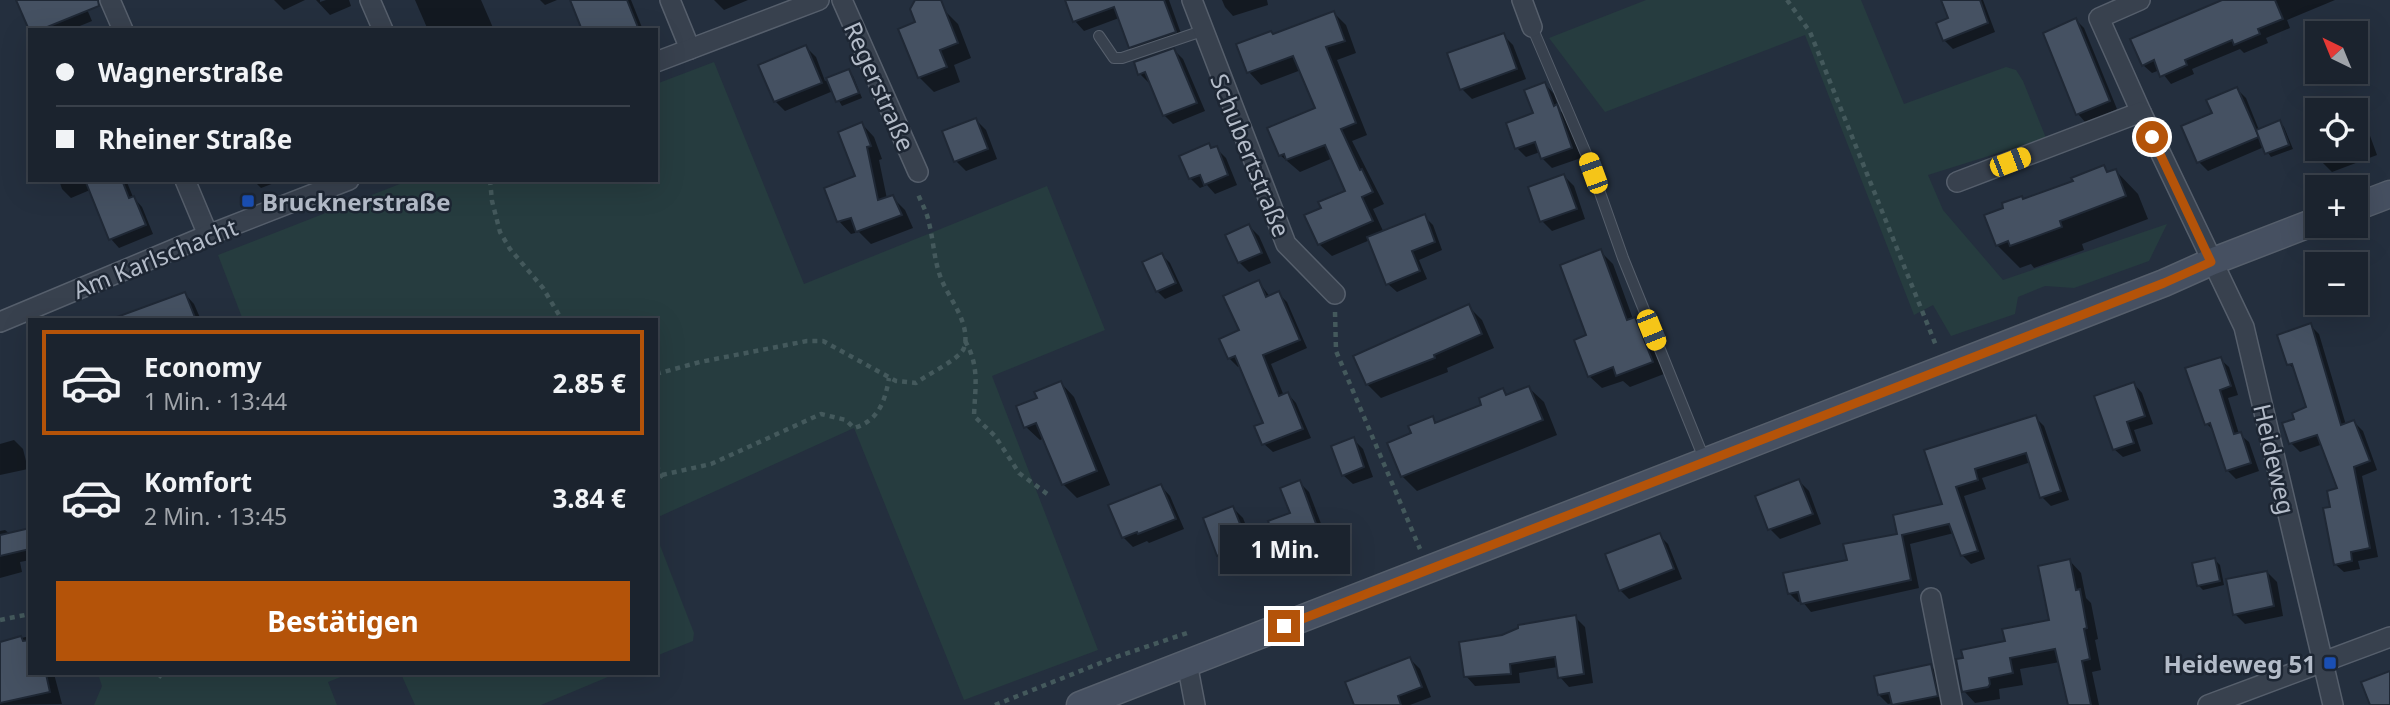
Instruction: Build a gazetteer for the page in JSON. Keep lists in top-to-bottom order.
{
  "streets": {
    "street": [
      "Regerstraße",
      "Schubertstraße",
      "Am Karlschacht",
      "Heideweg"
    ]
  },
  "places": {
    "transit": ["Brucknerstraße", "Heideweg 51"]
  },
  "north": "top left",
  "page": {
    "map_buttons": ["+", "−"],
    "banner": ["Wagnerstraße", "Rheiner Straße"],
    "list": [
      {
        "name": "Economy",
        "note": "1 Min. · 13:44",
        "value": "2.85 €"
      },
      {
        "name": "Komfort",
        "note": "2 Min. · 13:45",
        "value": "3.84 €"
      }
    ],
    "bubble": "1 Min.",
    "buttons": "Bestätigen"
  }
}
